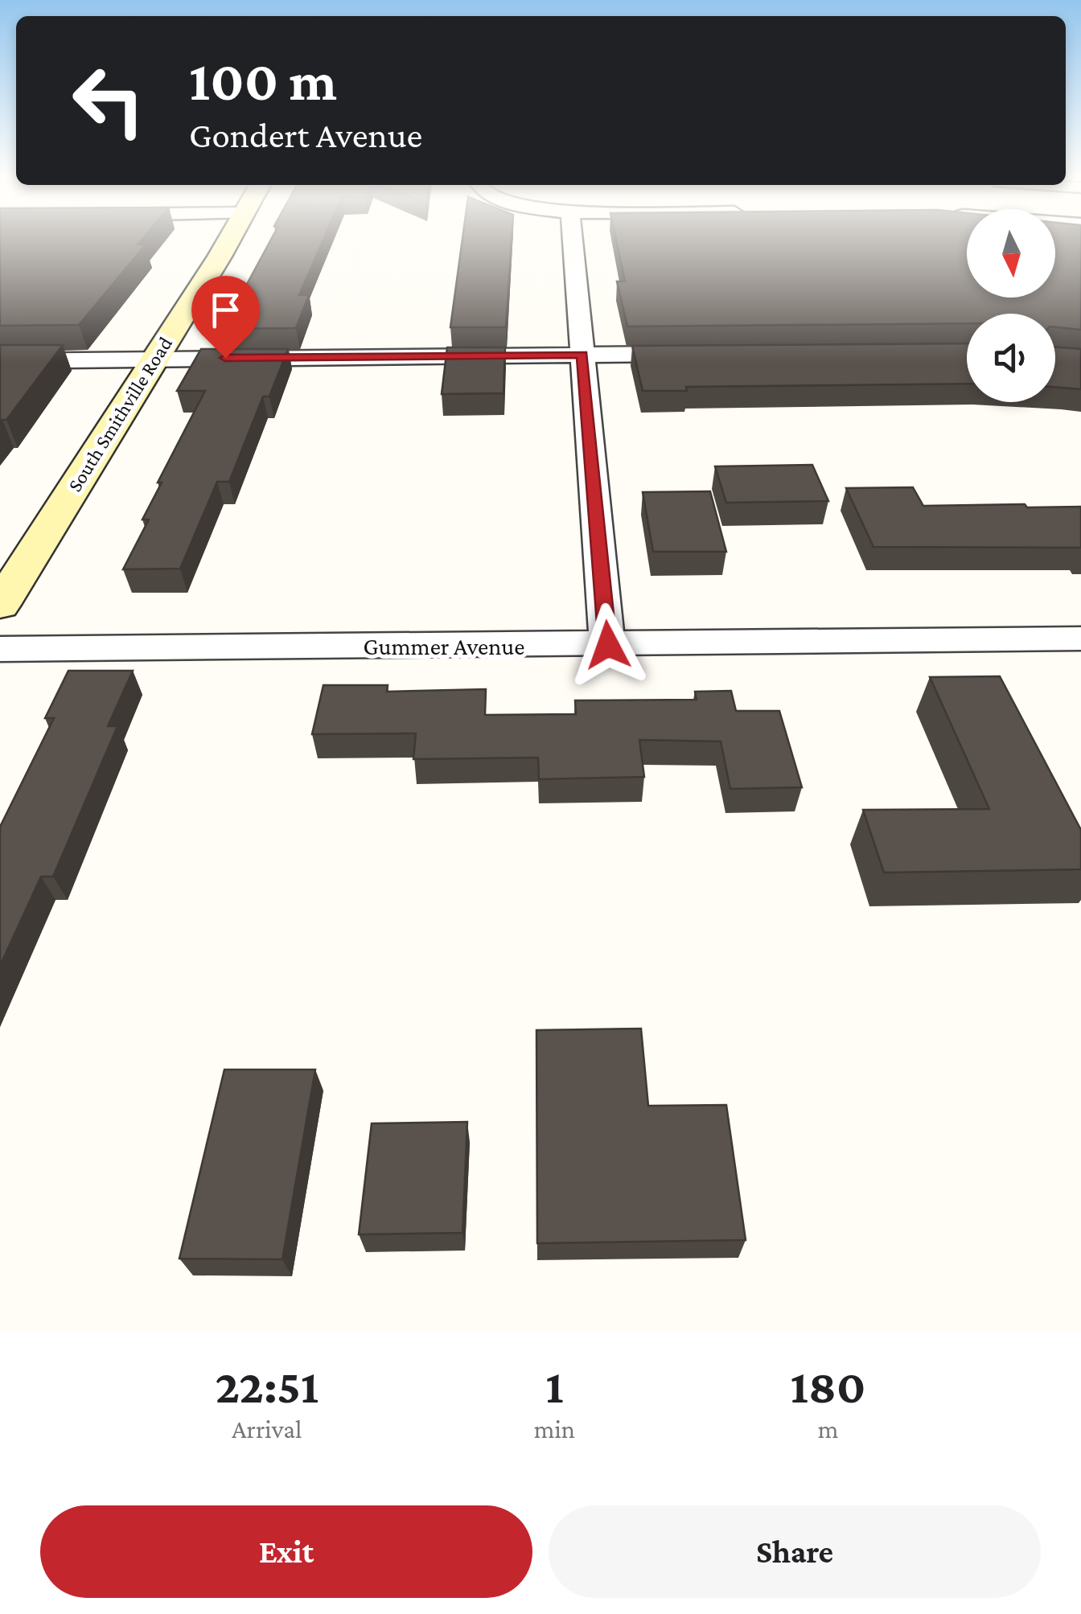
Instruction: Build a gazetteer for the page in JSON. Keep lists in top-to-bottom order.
{
  "streets": {
    "main road": ["South Smithville Road"],
    "street": ["Gummer Avenue"]
  },
  "north": "bottom",
  "page": {
    "turn": ["100 m", "Gondert Avenue"],
    "eta": [
      "22:51",
      "Arrival",
      "1",
      "min",
      "180",
      "m"
    ],
    "buttons": ["Exit", "Share"]
  }
}
